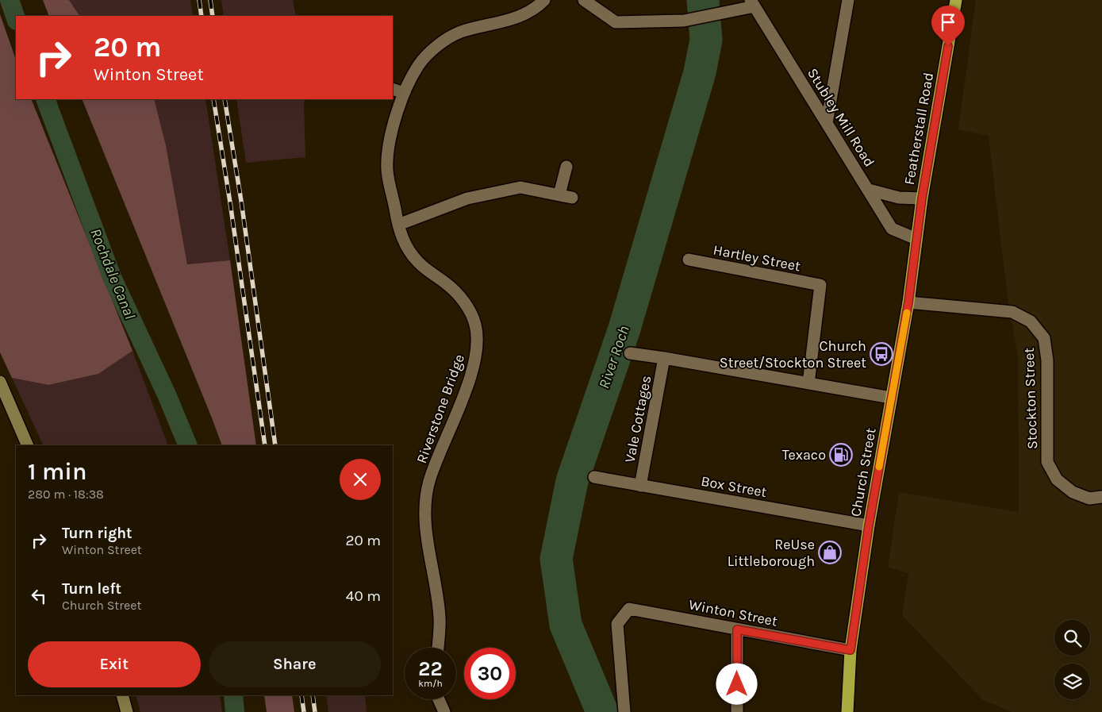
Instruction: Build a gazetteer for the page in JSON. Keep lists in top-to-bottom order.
{
  "streets": {
    "highway": ["Featherstall Road", "Church Street"],
    "street": [
      "Stubley Mill Road",
      "Hartley Street",
      "Stockton Street",
      "Riverstone Bridge",
      "Vale Cottages",
      "Box Street",
      "Winton Street"
    ]
  },
  "crossings": [
    ["Stubley Mill Road", "Featherstall Road"],
    ["Stubley Mill Road", "Church Street"],
    ["Featherstall Road", "Church Street"],
    ["Stockton Street", "Church Street"],
    ["Vale Cottages", "Box Street"],
    ["Church Street", "Box Street"],
    ["Church Street", "Winton Street"]
  ],
  "water": ["Rochdale Canal", "River Roch"],
  "places": {
    "bus stop": ["Church Street/Stockton Street"],
    "fuel station": ["Texaco"],
    "shop": ["ReUse Littleborough"]
  },
  "page": {
    "turn": ["20 m", "Winton Street"],
    "heading": ["1 min", "280 m · 18:38"],
    "list": [
      {
        "name": "Turn right",
        "note": "Winton Street",
        "value": "20 m"
      },
      {
        "name": "Turn left",
        "note": "Church Street",
        "value": "40 m"
      }
    ],
    "buttons": ["Exit", "Share"],
    "speed": "22 km/h",
    "limit": "30"
  }
}
